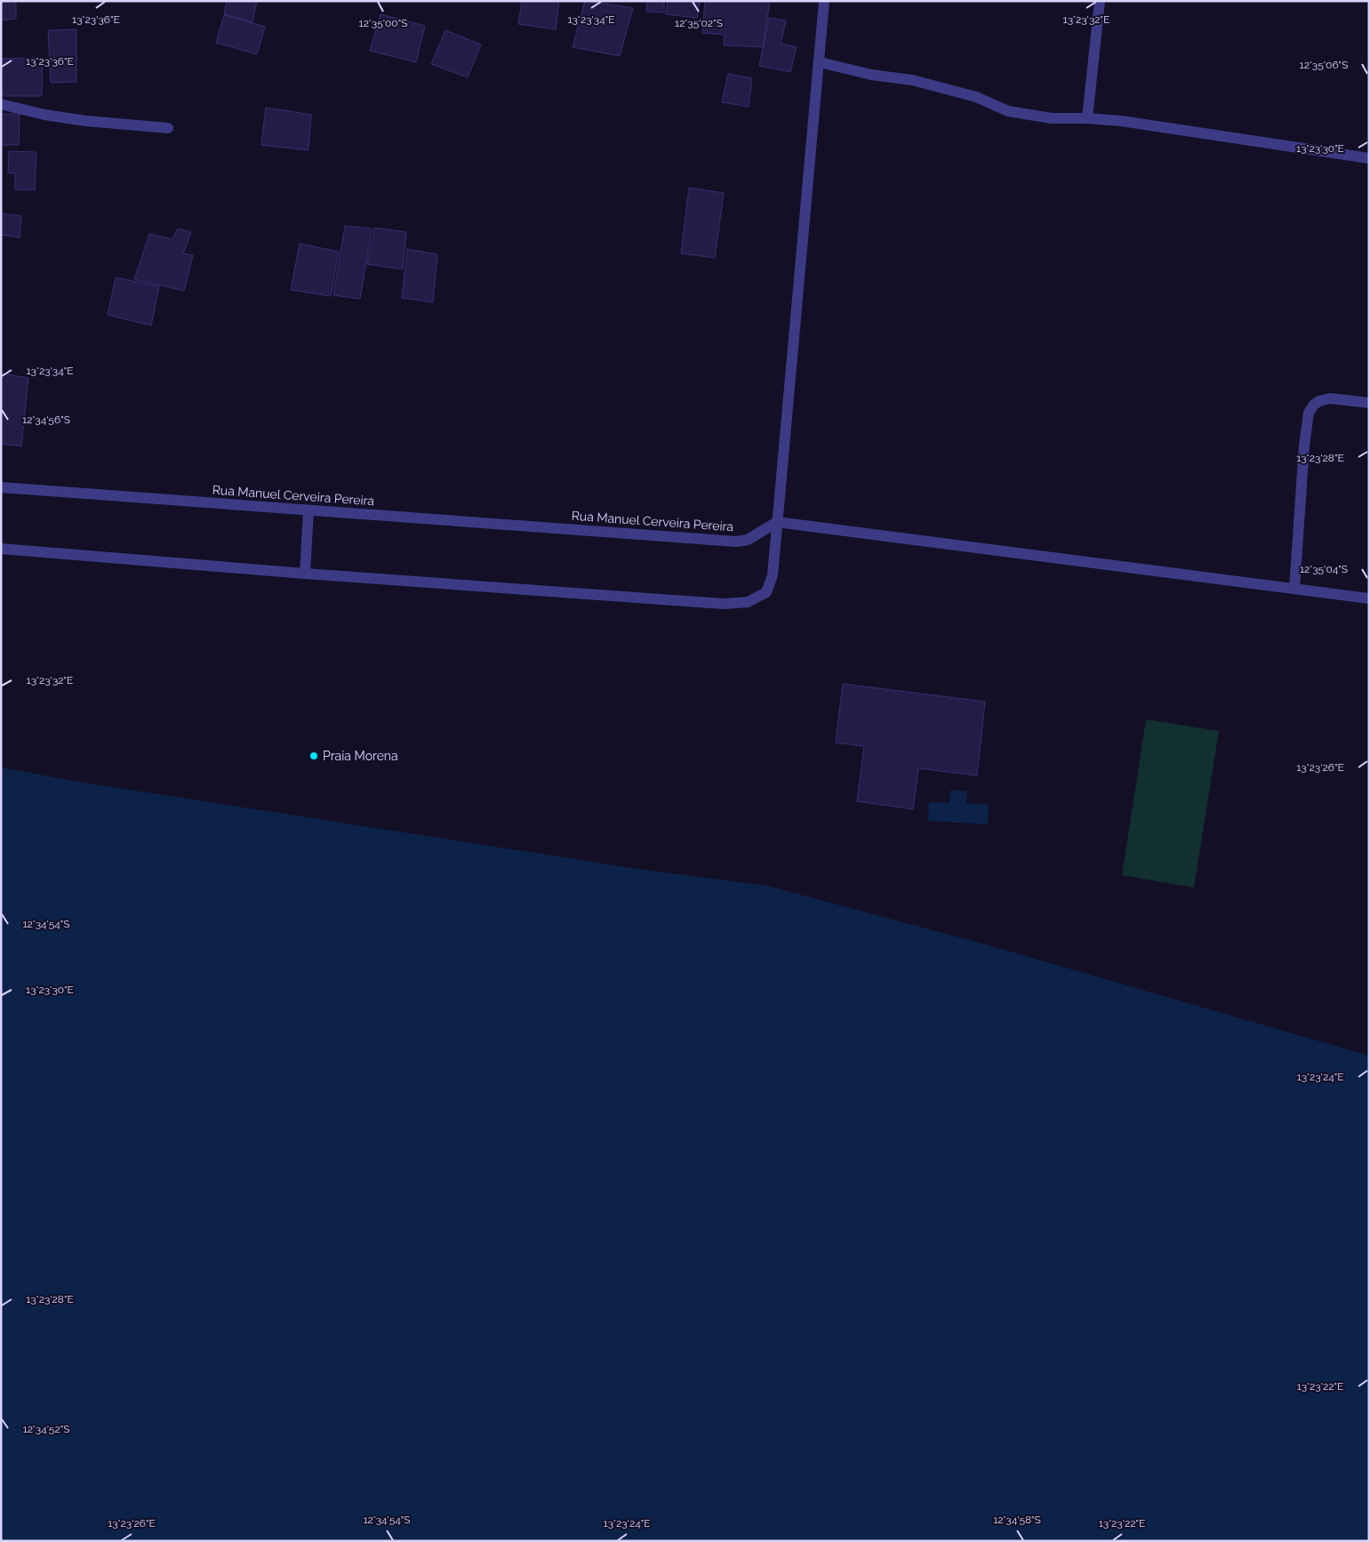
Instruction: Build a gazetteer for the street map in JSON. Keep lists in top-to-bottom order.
{
  "streets": {
    "street": ["Rua Manuel Cerveira Pereira"]
  },
  "places": ["Praia Morena"],
  "coordinates": [
    "13°23'34\"E",
    "13°23'36\"E",
    "13°23'32\"E",
    "12°35'00\"S",
    "12°35'02\"S",
    "12°35'06\"S",
    "13°23'30\"E",
    "12°34'56\"S",
    "13°23'28\"E",
    "12°35'04\"S",
    "13°23'26\"E",
    "12°34'54\"S",
    "13°23'24\"E",
    "13°23'22\"E",
    "12°34'52\"S",
    "12°34'58\"S"
  ]
}
